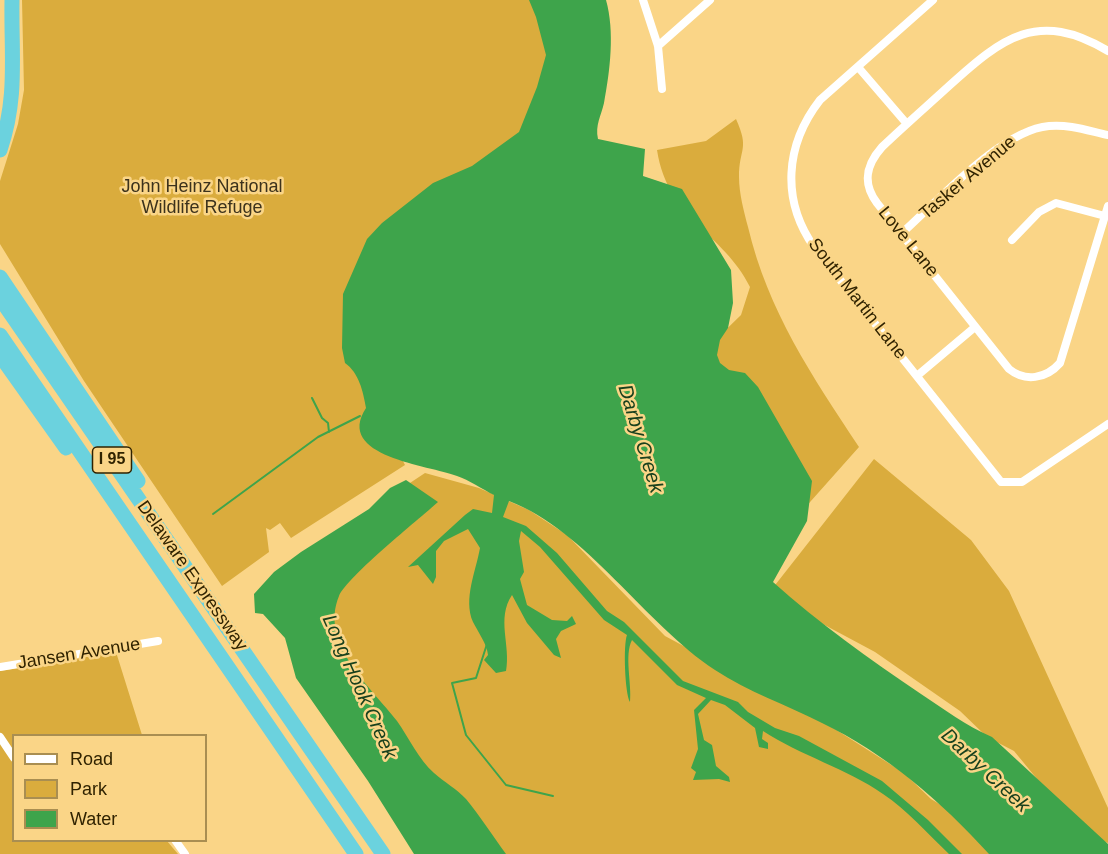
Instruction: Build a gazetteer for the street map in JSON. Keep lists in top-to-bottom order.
{
  "streets": {
    "highway": ["I 95", "Delaware Expressway"],
    "street": [
      "Tasker Avenue",
      "Love Lane",
      "South Martin Lane",
      "Jansen Avenue"
    ]
  },
  "crossings": [
    ["Tasker Avenue", "Love Lane"]
  ],
  "water": ["Darby Creek", "Long Hook Creek"],
  "parks": ["John Heinz National Wildlife Refuge"],
  "legend": ["Road", "Park", "Water"]
}
